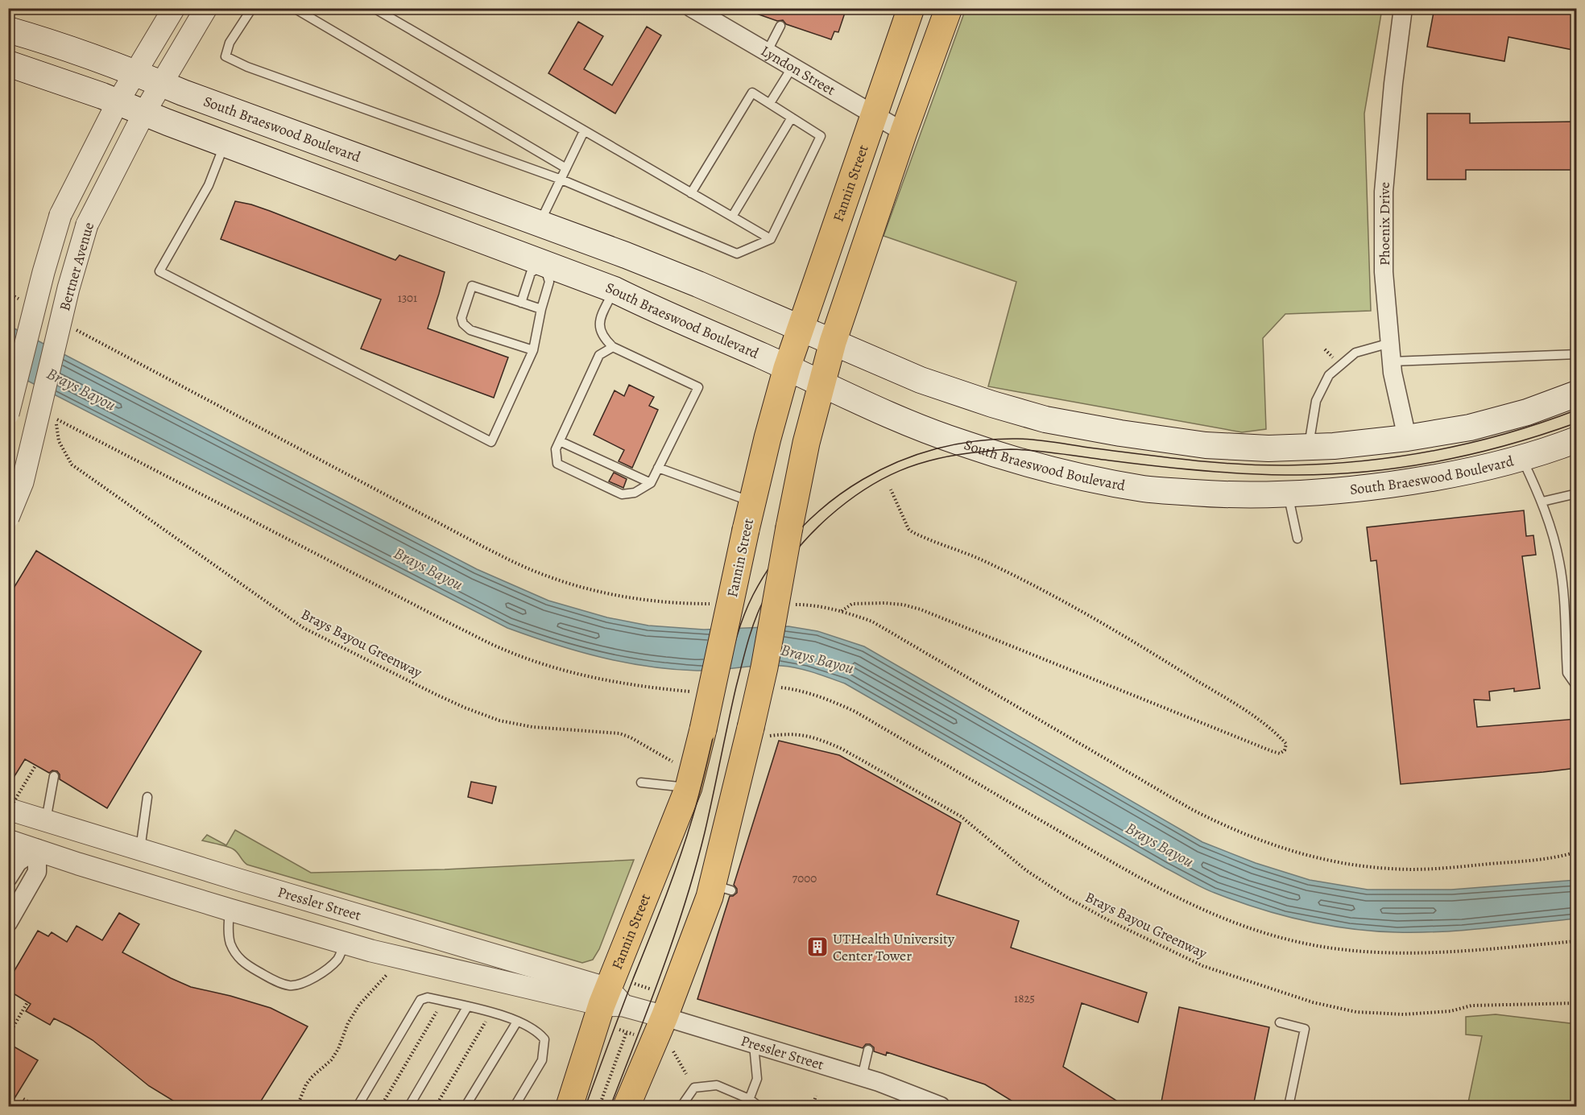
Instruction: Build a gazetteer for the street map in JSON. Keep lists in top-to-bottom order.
{
  "streets": {
    "main road": ["South Braeswood Boulevard", "Fannin Street"],
    "street": [
      "Lyndon Street",
      "Phoenix Drive",
      "Bertner Avenue",
      "Pressler Street"
    ],
    "path": ["Brays Bayou Greenway"]
  },
  "crossings": [
    ["Lyndon Street", "Fannin Street"],
    ["South Braeswood Boulevard", "Fannin Street"],
    ["South Braeswood Boulevard", "Phoenix Drive"],
    ["South Braeswood Boulevard", "Bertner Avenue"],
    ["Fannin Street", "Brays Bayou Greenway"],
    ["Fannin Street", "Pressler Street"]
  ],
  "water": ["Brays Bayou"],
  "places": {
    "building": ["UTHealth University Center Tower"]
  },
  "house_numbers": ["1301", "7000", "1825"]
}
